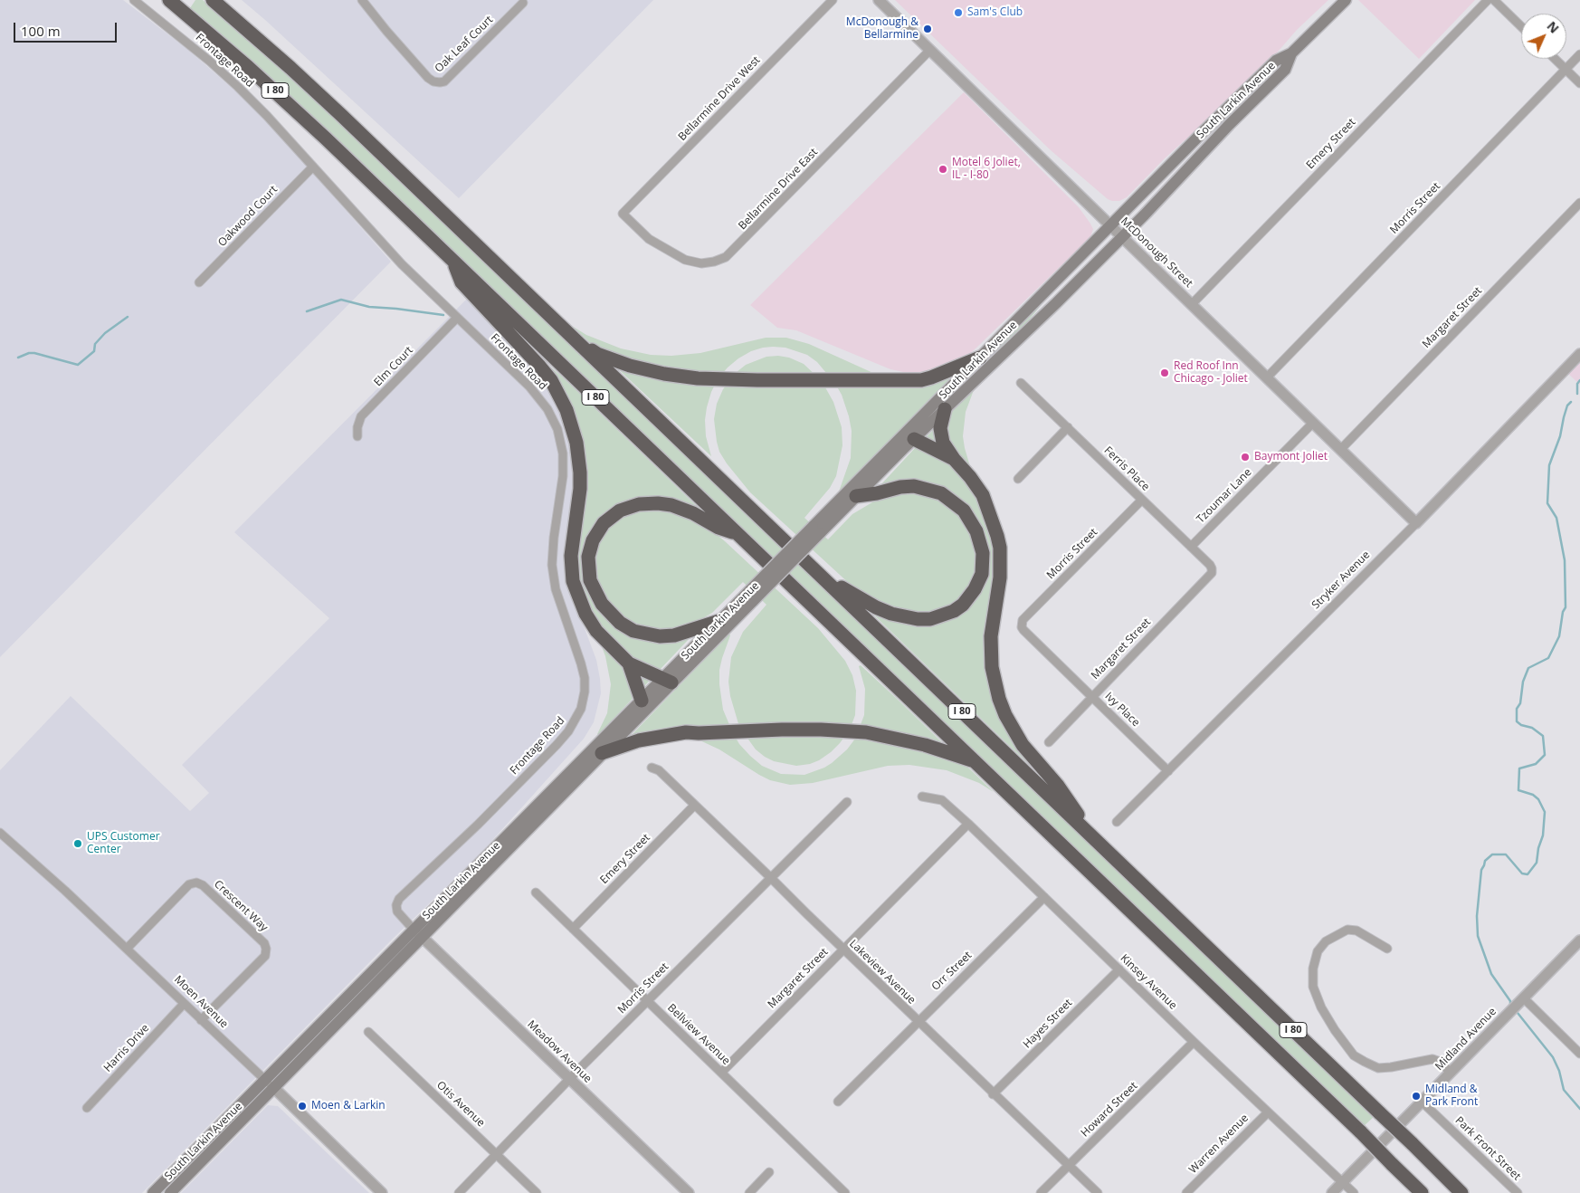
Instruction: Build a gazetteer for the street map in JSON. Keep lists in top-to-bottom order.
{
  "streets": {
    "highway": ["I 80"],
    "main road": ["South Larkin Avenue"],
    "street": [
      "Oak Leaf Court",
      "Frontage Road",
      "Bellarmine Drive West",
      "Emery Street",
      "Bellarmine Drive East",
      "Morris Street",
      "Oakwood Court",
      "McDonough Street",
      "Margaret Street",
      "Elm Court",
      "Ferris Place",
      "Tzoumar Lane",
      "Stryker Avenue",
      "Ivy Place",
      "Crescent Way",
      "Orr Street",
      "Lakeview Avenue",
      "Kinsey Avenue",
      "Moen Avenue",
      "Hayes Street",
      "Bellview Avenue",
      "Midland Avenue",
      "Harris Drive",
      "Meadow Avenue",
      "Otis Avenue",
      "Howard Street",
      "Warren Avenue",
      "Park Front Street"
    ]
  },
  "crossings": [
    ["Frontage Road", "South Larkin Avenue"],
    ["Frontage Road", "Oakwood Court"],
    ["Frontage Road", "Elm Court"],
    ["Frontage Road", "Meadow Avenue"],
    ["Bellarmine Drive West", "Bellarmine Drive East"],
    ["South Larkin Avenue", "McDonough Street"],
    ["South Larkin Avenue", "Moen Avenue"],
    ["South Larkin Avenue", "Meadow Avenue"],
    ["Emery Street", "McDonough Street"],
    ["Emery Street", "Lakeview Avenue"],
    ["Emery Street", "Bellview Avenue"],
    ["Bellarmine Drive East", "McDonough Street"],
    ["Morris Street", "McDonough Street"],
    ["Morris Street", "Ferris Place"],
    ["Morris Street", "Ivy Place"],
    ["Morris Street", "Lakeview Avenue"],
    ["Morris Street", "Bellview Avenue"],
    ["Morris Street", "Meadow Avenue"],
    ["Morris Street", "Otis Avenue"],
    ["McDonough Street", "Margaret Street"],
    ["McDonough Street", "Tzoumar Lane"],
    ["McDonough Street", "Stryker Avenue"],
    ["Margaret Street", "Ferris Place"],
    ["Margaret Street", "Ivy Place"],
    ["Margaret Street", "Lakeview Avenue"],
    ["Margaret Street", "Kinsey Avenue"],
    ["Margaret Street", "Bellview Avenue"],
    ["Ferris Place", "Tzoumar Lane"],
    ["Stryker Avenue", "Ivy Place"],
    ["Crescent Way", "Moen Avenue"],
    ["Orr Street", "Lakeview Avenue"],
    ["Orr Street", "Kinsey Avenue"],
    ["Lakeview Avenue", "Hayes Street"],
    ["Lakeview Avenue", "Howard Street"],
    ["Kinsey Avenue", "Hayes Street"],
    ["Kinsey Avenue", "Midland Avenue"],
    ["Kinsey Avenue", "Howard Street"],
    ["Kinsey Avenue", "Warren Avenue"],
    ["Moen Avenue", "Harris Drive"],
    ["Midland Avenue", "Park Front Street"]
  ],
  "places": [
    "Sam's Club",
    "McDonough & Bellarmine",
    "Motel 6 Joliet, IL - I-80",
    "Red Roof Inn Chicago - Joliet",
    "Baymont Joliet",
    "UPS Customer Center",
    "Midland & Park Front",
    "Moen & Larkin"
  ],
  "scale_bar": "100 m",
  "north": "top right"
}
